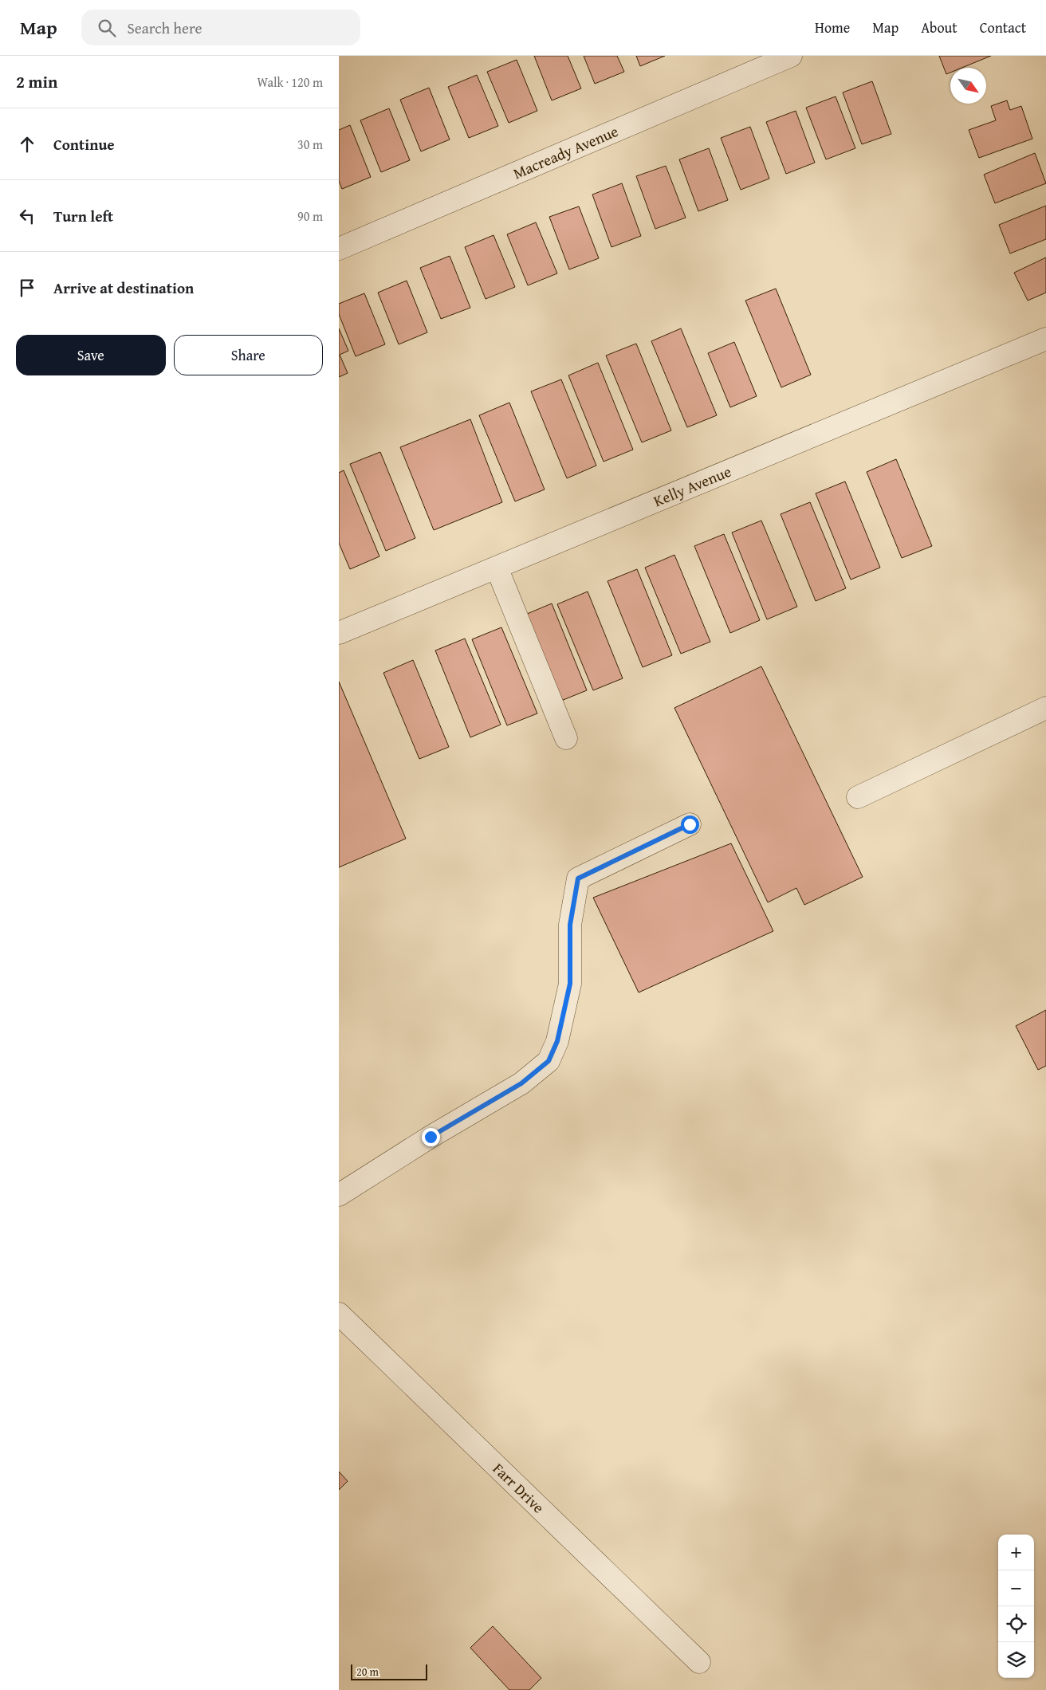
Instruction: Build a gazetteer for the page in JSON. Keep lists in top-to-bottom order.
{
  "streets": {
    "street": ["Macready Avenue", "Kelly Avenue", "Farr Drive"]
  },
  "scale_bar": "20 m",
  "north": "bottom right",
  "page": {
    "header": "Map",
    "search": "Search here",
    "nav": [
      "Home",
      "Map",
      "About",
      "Contact"
    ],
    "heading": ["2 min", "Walk · 120 m"],
    "list": [
      ["Continue", "30 m"],
      ["Turn left", "90 m"],
      "Arrive at destination"
    ],
    "buttons": ["Save", "Share"],
    "map_buttons": ["+", "−"],
    "scale": "20 m"
  }
}
